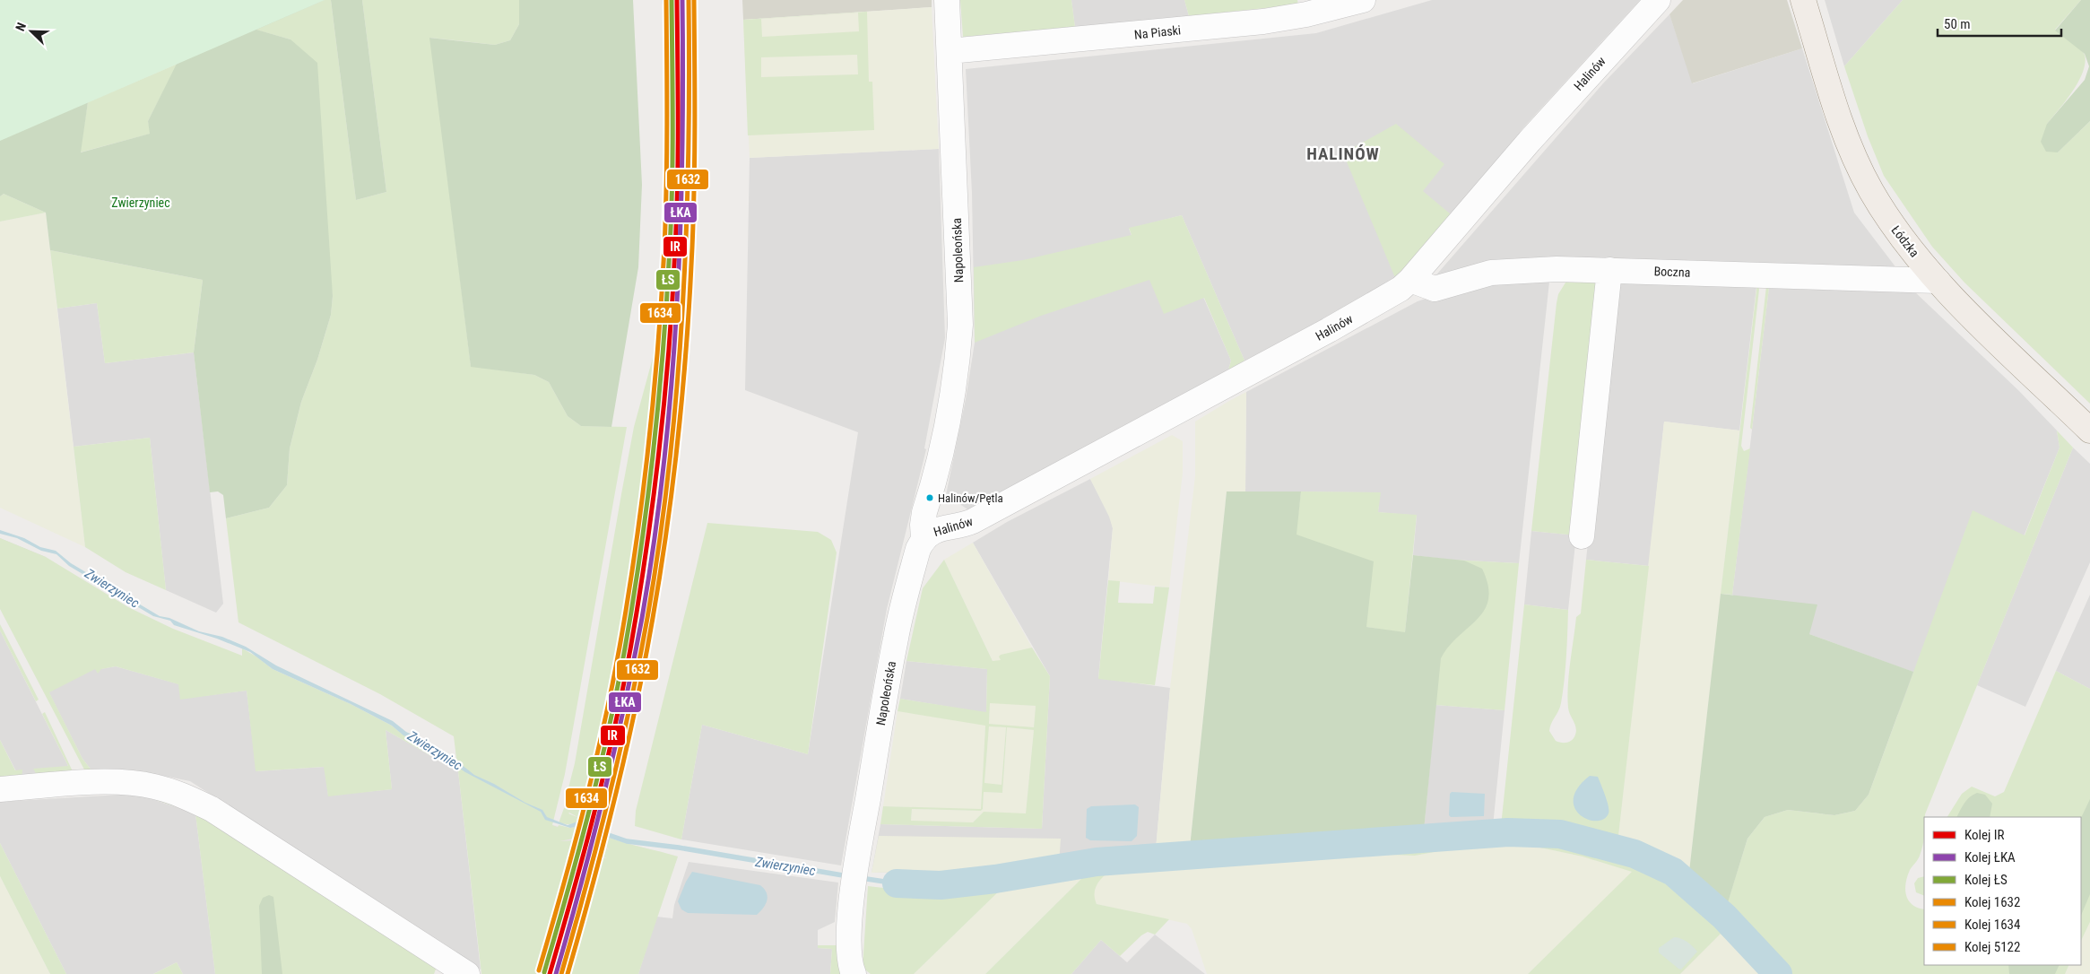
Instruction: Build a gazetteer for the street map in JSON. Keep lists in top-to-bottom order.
{
  "streets": {
    "main road": ["Łódzka"],
    "street": [
      "Na Piaski",
      "Halinów",
      "Napoleońska",
      "Boczna"
    ]
  },
  "crossings": [
    ["Na Piaski", "Napoleońska"],
    ["Halinów", "Napoleońska"],
    ["Halinów", "Boczna"],
    ["Łódzka", "Boczna"]
  ],
  "districts": ["HALINÓW"],
  "water": ["Zwierzyniec"],
  "parks": ["Zwierzyniec"],
  "places": ["Halinów/Pętla"],
  "lines": [
    "rail line IR",
    "rail line ŁKA",
    "rail line ŁS",
    "rail line 1632",
    "rail line 1634",
    "rail line 5122"
  ],
  "legend": [
    "Kolej IR",
    "Kolej ŁKA",
    "Kolej ŁS",
    "Kolej 1632",
    "Kolej 1634",
    "Kolej 5122"
  ],
  "scale_bar": "50 m",
  "north": "top left"
}
